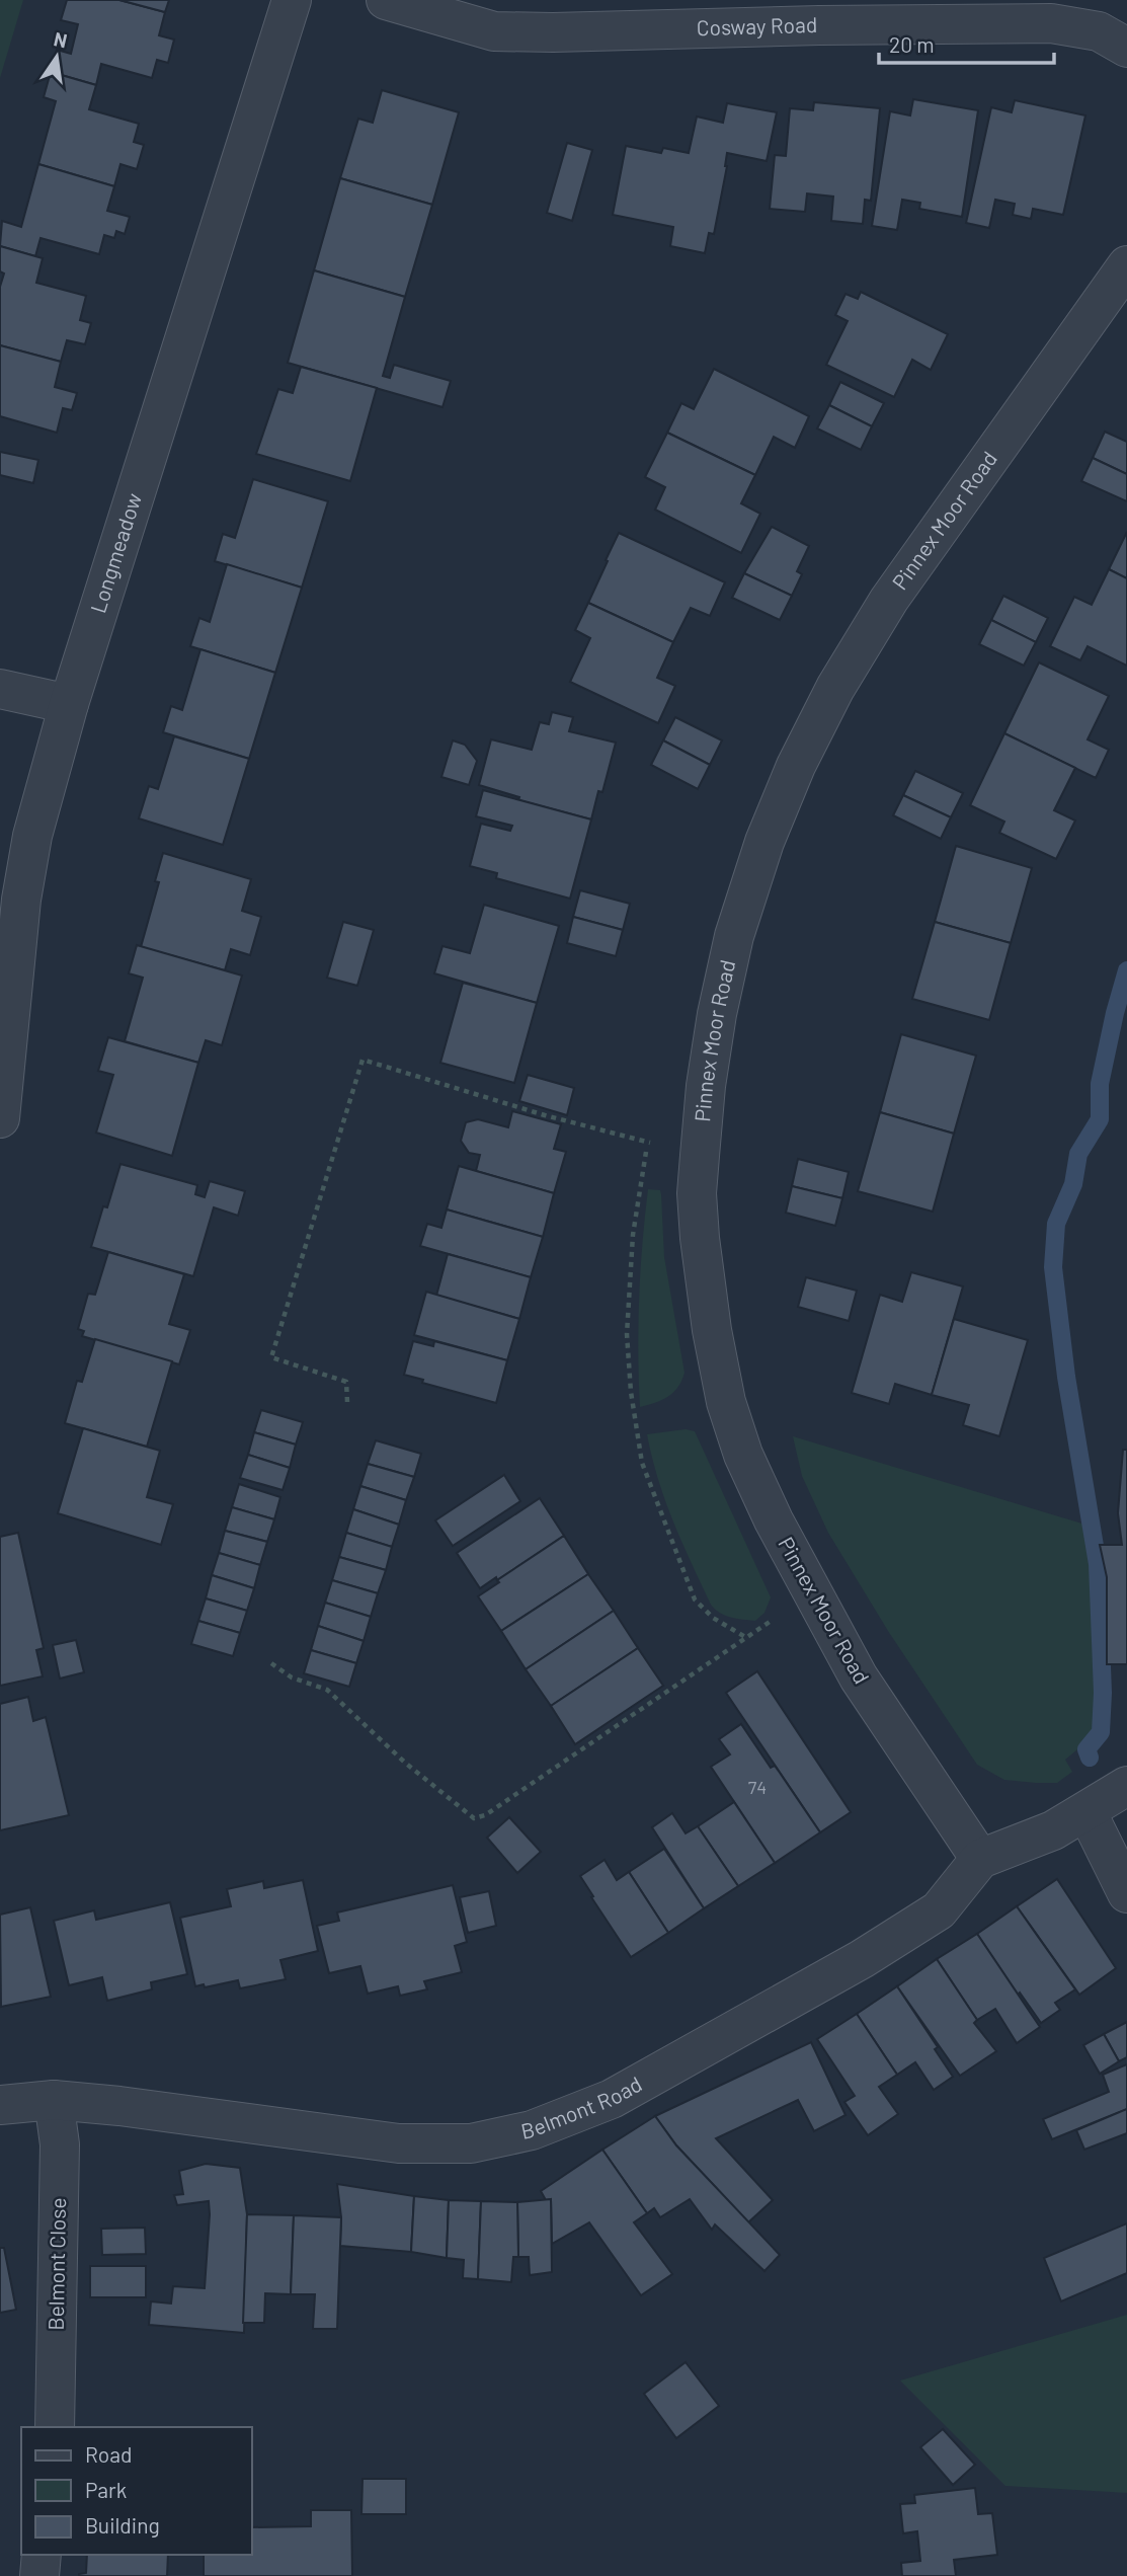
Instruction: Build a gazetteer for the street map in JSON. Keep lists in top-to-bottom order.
{
  "streets": {
    "street": [
      "Cosway Road",
      "Pinnex Moor Road",
      "Longmeadow",
      "Belmont Road",
      "Belmont Close"
    ]
  },
  "crossings": [
    ["Pinnex Moor Road", "Belmont Road"],
    ["Belmont Road", "Belmont Close"]
  ],
  "house_numbers": ["74"],
  "legend": ["Road", "Park", "Building"],
  "scale_bar": "20 m",
  "north": "top"
}
